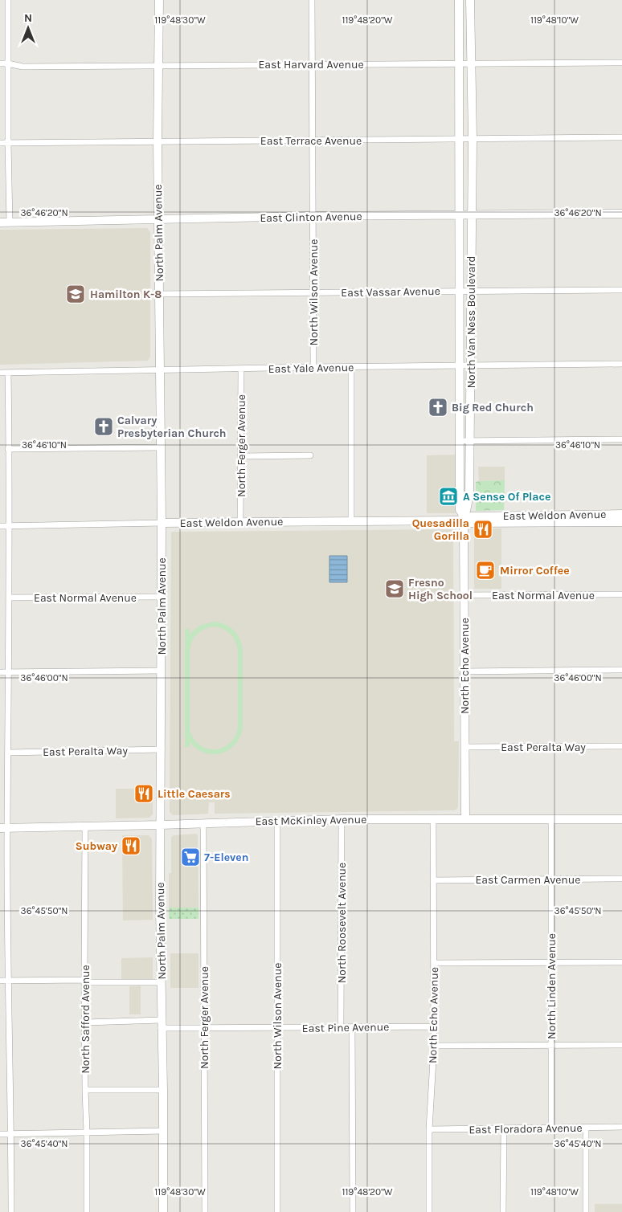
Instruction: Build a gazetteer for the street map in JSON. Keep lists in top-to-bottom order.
{
  "streets": {
    "main road": [
      "East Clinton Avenue",
      "North Palm Avenue",
      "North Van Ness Boulevard",
      "East Weldon Avenue",
      "North Echo Avenue",
      "East McKinley Avenue"
    ],
    "street": [
      "East Harvard Avenue",
      "East Terrace Avenue",
      "East Vassar Avenue",
      "North Wilson Avenue",
      "East Yale Avenue",
      "North Ferger Avenue",
      "East Normal Avenue",
      "East Peralta Way",
      "East Carmen Avenue",
      "North Roosevelt Avenue",
      "North Linden Avenue",
      "North Safford Avenue",
      "East Pine Avenue",
      "East Floradora Avenue"
    ]
  },
  "crossings": [
    ["East Harvard Avenue", "North Palm Avenue"],
    ["East Harvard Avenue", "North Wilson Avenue"],
    ["East Harvard Avenue", "North Van Ness Boulevard"],
    ["East Terrace Avenue", "North Palm Avenue"],
    ["East Terrace Avenue", "North Wilson Avenue"],
    ["East Terrace Avenue", "North Van Ness Boulevard"],
    ["East Clinton Avenue", "North Palm Avenue"],
    ["East Clinton Avenue", "North Wilson Avenue"],
    ["East Clinton Avenue", "North Van Ness Boulevard"],
    ["North Palm Avenue", "East Vassar Avenue"],
    ["North Palm Avenue", "East Yale Avenue"],
    ["North Palm Avenue", "East Weldon Avenue"],
    ["North Palm Avenue", "East Normal Avenue"],
    ["North Palm Avenue", "East Peralta Way"],
    ["North Palm Avenue", "East McKinley Avenue"],
    ["North Palm Avenue", "East Pine Avenue"],
    ["East Vassar Avenue", "North Wilson Avenue"],
    ["East Vassar Avenue", "North Van Ness Boulevard"],
    ["North Wilson Avenue", "East Yale Avenue"],
    ["North Wilson Avenue", "East McKinley Avenue"],
    ["North Wilson Avenue", "East Pine Avenue"],
    ["North Van Ness Boulevard", "East Yale Avenue"],
    ["North Van Ness Boulevard", "East Weldon Avenue"],
    ["North Van Ness Boulevard", "North Echo Avenue"],
    ["East Yale Avenue", "North Ferger Avenue"],
    ["North Ferger Avenue", "East Weldon Avenue"],
    ["North Ferger Avenue", "East McKinley Avenue"],
    ["North Ferger Avenue", "East Pine Avenue"],
    ["East Weldon Avenue", "North Echo Avenue"],
    ["East Normal Avenue", "North Echo Avenue"],
    ["North Echo Avenue", "East Peralta Way"],
    ["North Echo Avenue", "East McKinley Avenue"],
    ["North Echo Avenue", "East Carmen Avenue"],
    ["North Echo Avenue", "East Pine Avenue"],
    ["North Echo Avenue", "East Floradora Avenue"],
    ["East McKinley Avenue", "North Roosevelt Avenue"],
    ["East McKinley Avenue", "North Linden Avenue"],
    ["East McKinley Avenue", "North Safford Avenue"],
    ["East Carmen Avenue", "North Linden Avenue"],
    ["North Roosevelt Avenue", "East Pine Avenue"],
    ["North Linden Avenue", "East Floradora Avenue"],
    ["North Safford Avenue", "East Pine Avenue"]
  ],
  "places": {
    "school or university": ["Hamilton K-8", "Fresno High School"],
    "church": ["Big Red Church", "Calvary Presbyterian Church"],
    "museum": ["A Sense Of Place"],
    "restaurant": ["Quesadilla Gorilla", "Little Caesars", "Subway"],
    "cafe": ["Mirror Coffee"],
    "supermarket": ["7-Eleven"]
  },
  "north": "top",
  "coordinates": [
    "119°48'30\"W",
    "119°48'20\"W",
    "119°48'10\"W",
    "36°46'20\"N",
    "36°46'10\"N",
    "36°46'00\"N",
    "36°45'50\"N",
    "36°45'40\"N"
  ]
}
